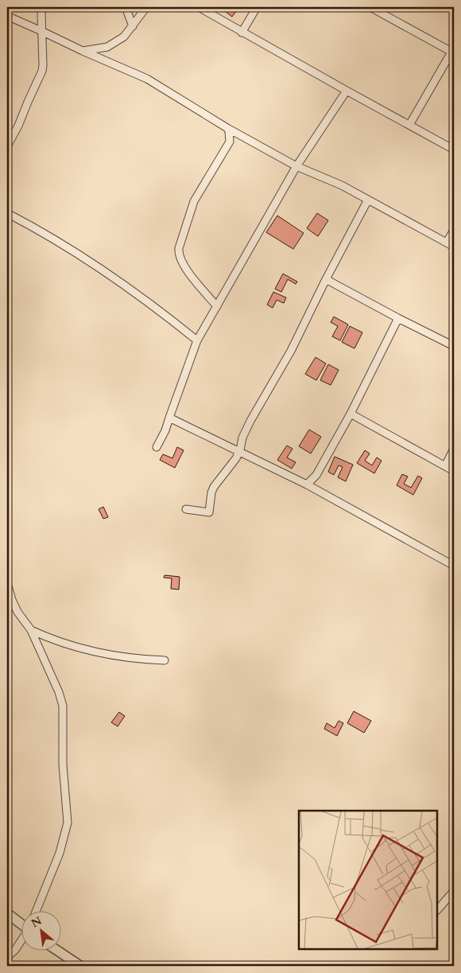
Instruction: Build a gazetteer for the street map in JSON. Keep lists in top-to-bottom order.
{
  "north": "top left"
}
